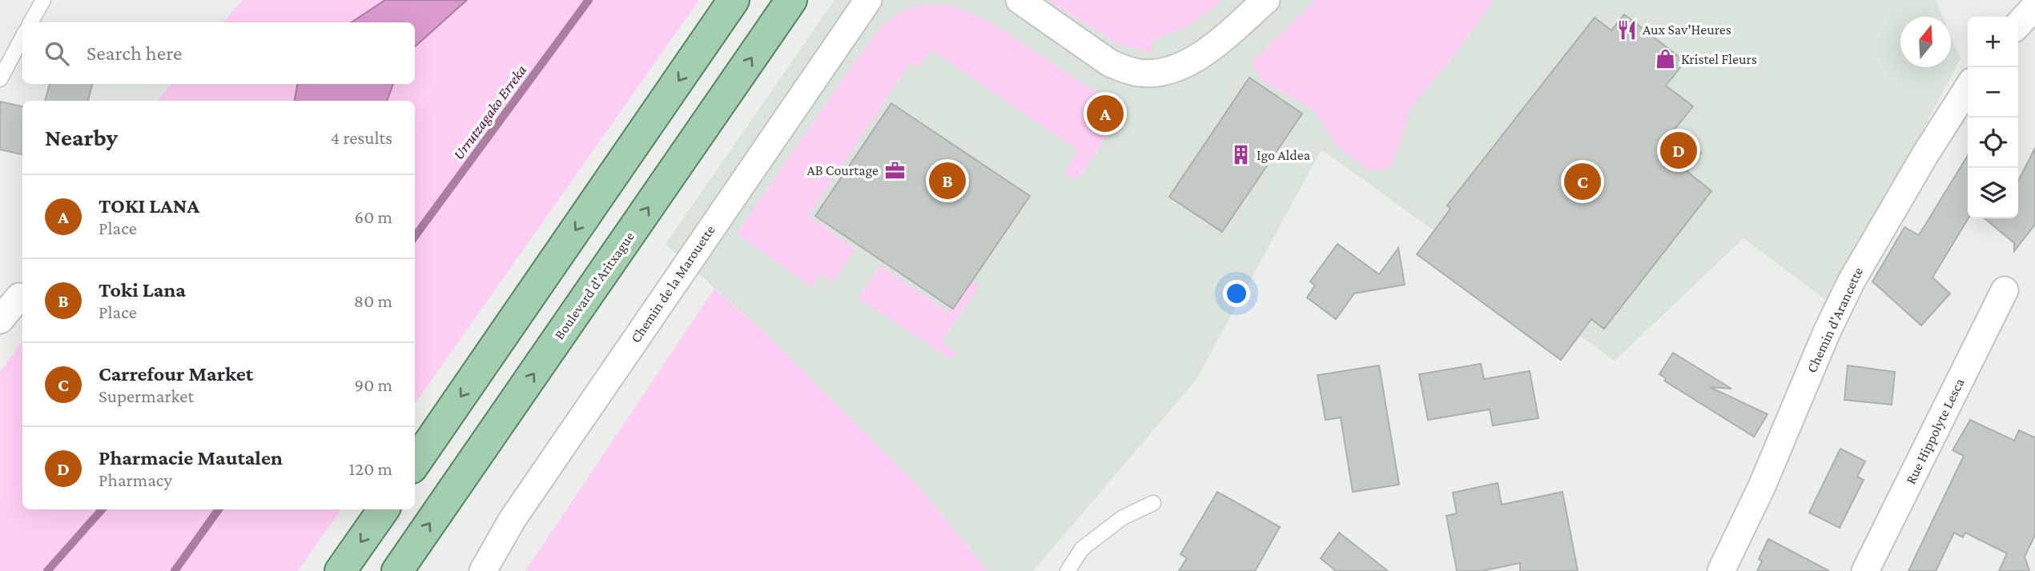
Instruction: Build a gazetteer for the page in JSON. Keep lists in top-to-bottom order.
{
  "streets": {
    "main road": ["Boulevard d'Aritxague"],
    "street": ["Chemin de la Marouette", "Chemin d'Arancette", "Rue Hippolyte Lesca"]
  },
  "water": ["Urrutzagako Erreka"],
  "places": {
    "restaurant": ["Aux Sav'Heures"],
    "shop": ["Kristel Fleurs"],
    "building": ["Igo Aldea"],
    "office": ["AB Courtage"]
  },
  "north": "top",
  "page": {
    "map_buttons": ["+", "−"],
    "search": "Search here",
    "pins": [
      "A",
      "D",
      "B",
      "C"
    ],
    "heading": ["Nearby", "4 results"],
    "list": [
      {
        "mark": "A",
        "name": "TOKI LANA",
        "note": "Place",
        "value": "60 m"
      },
      {
        "mark": "B",
        "name": "Toki Lana",
        "note": "Place",
        "value": "80 m"
      },
      {
        "mark": "C",
        "name": "Carrefour Market",
        "note": "Supermarket",
        "value": "90 m"
      },
      {
        "mark": "D",
        "name": "Pharmacie Mautalen",
        "note": "Pharmacy",
        "value": "120 m"
      }
    ]
  }
}
